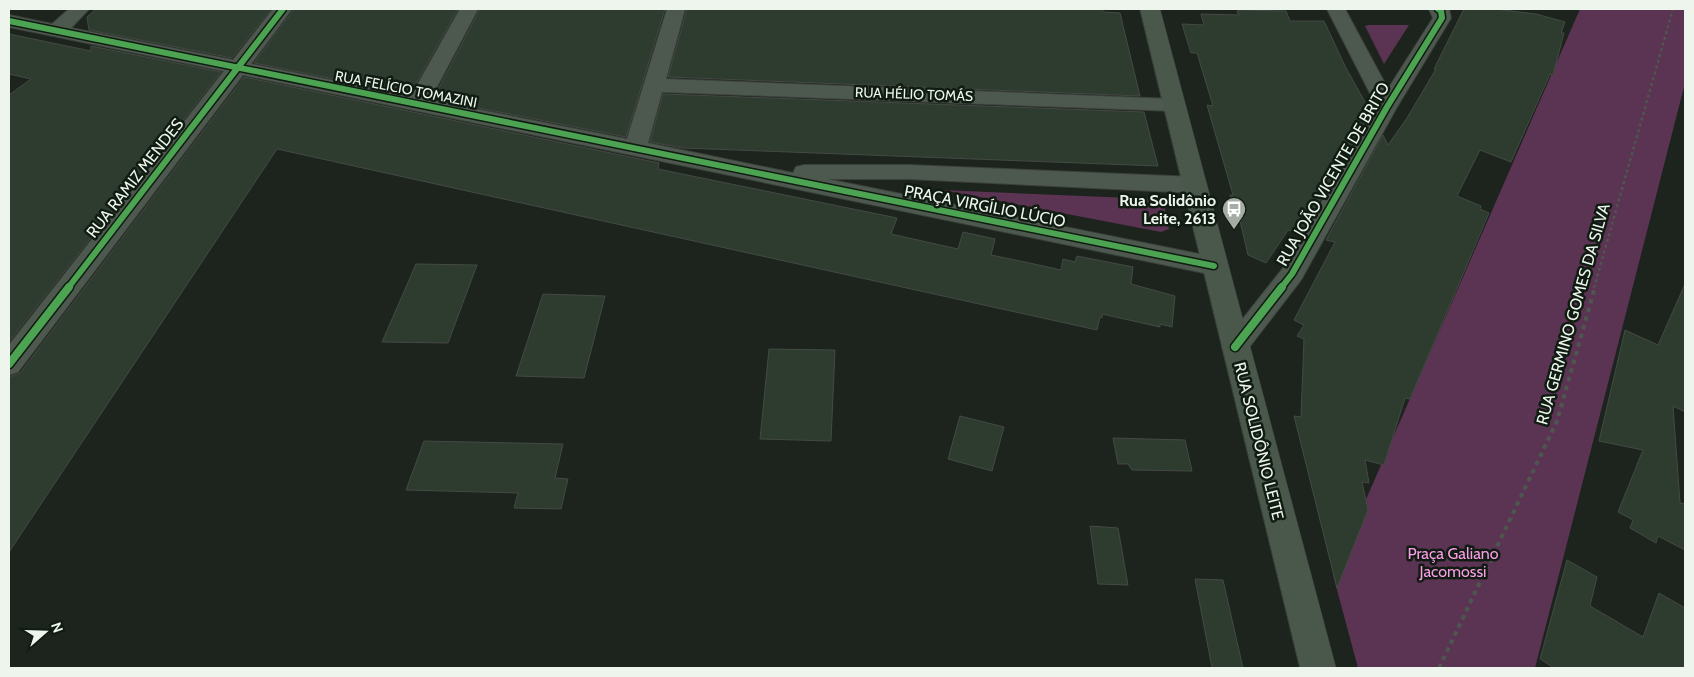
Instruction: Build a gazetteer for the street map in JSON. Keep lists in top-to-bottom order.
{
  "streets": {
    "main road": ["RUA SOLIDÔNIO LEITE"],
    "street": [
      "RUA FELÍCIO TOMAZINI",
      "RUA HÉLIO TOMÁS",
      "RUA JOÃO VICENTE DE BRITO",
      "RUA RAMIZ MENDES",
      "PRAÇA VIRGÍLIO LÚCIO"
    ],
    "path": ["RUA GERMINO GOMES DA SILVA"]
  },
  "crossings": [
    ["RUA FELÍCIO TOMAZINI", "RUA RAMIZ MENDES"],
    ["RUA FELÍCIO TOMAZINI", "PRAÇA VIRGÍLIO LÚCIO"],
    ["RUA HÉLIO TOMÁS", "RUA SOLIDÔNIO LEITE"],
    ["RUA JOÃO VICENTE DE BRITO", "RUA SOLIDÔNIO LEITE"],
    ["PRAÇA VIRGÍLIO LÚCIO", "RUA SOLIDÔNIO LEITE"]
  ],
  "parks": ["Praça Galiano Jacomossi"],
  "places": {
    "bus stop": ["Rua Solidônio Leite, 2613"]
  },
  "north": "right"
}
